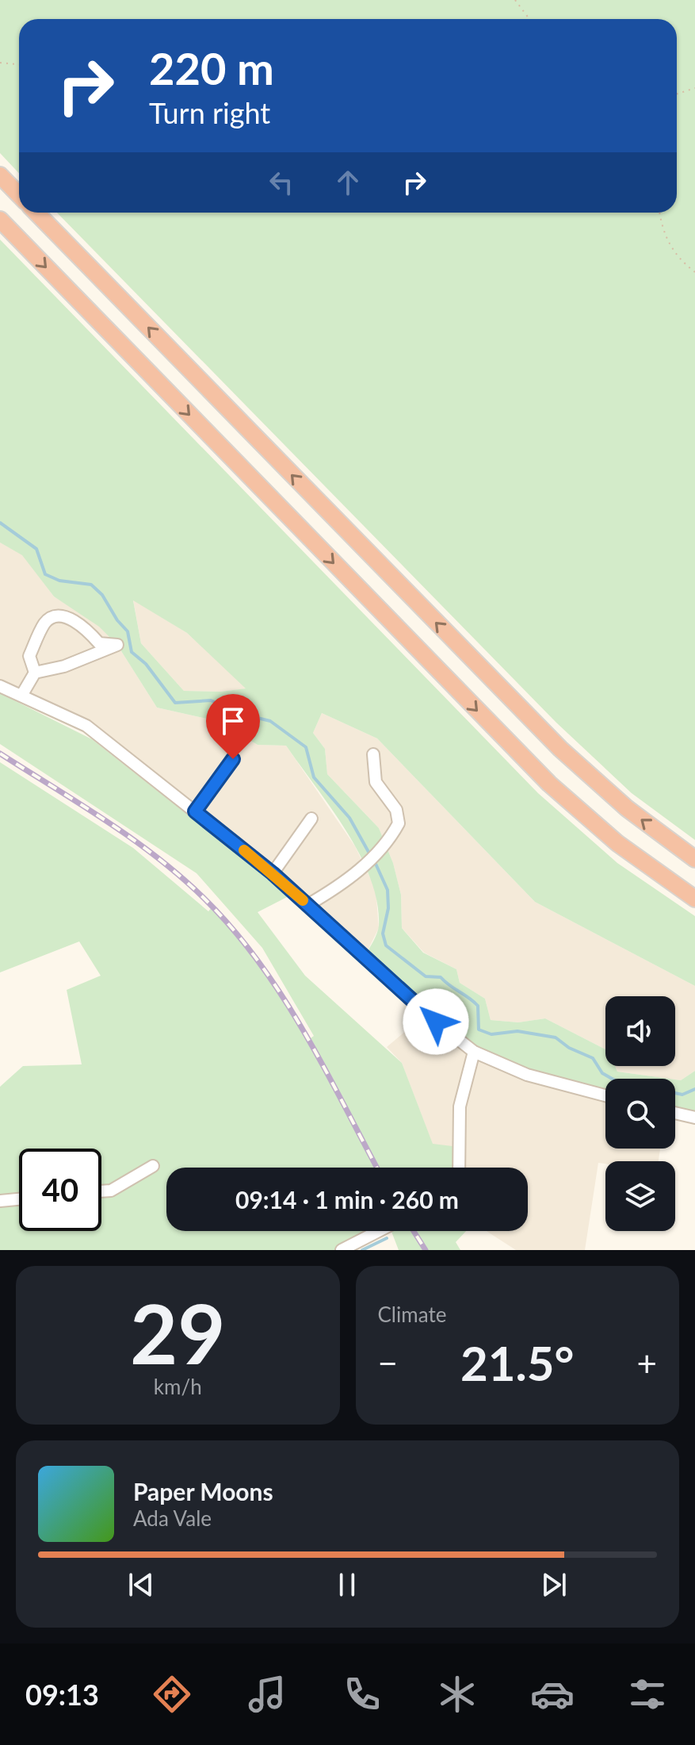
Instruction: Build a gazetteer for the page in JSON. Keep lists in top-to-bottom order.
{
  "page": {
    "turn": ["220 m", "Turn right"],
    "limit": "40",
    "trip": "09:14 · 1 min · 260 m",
    "tile": [
      ["29", "km/h"],
      "Climate"
    ],
    "heat": ["−", "21.5°", "+"],
    "song": ["Paper Moons", "Ada Vale"],
    "tabs": "09:13"
  }
}
